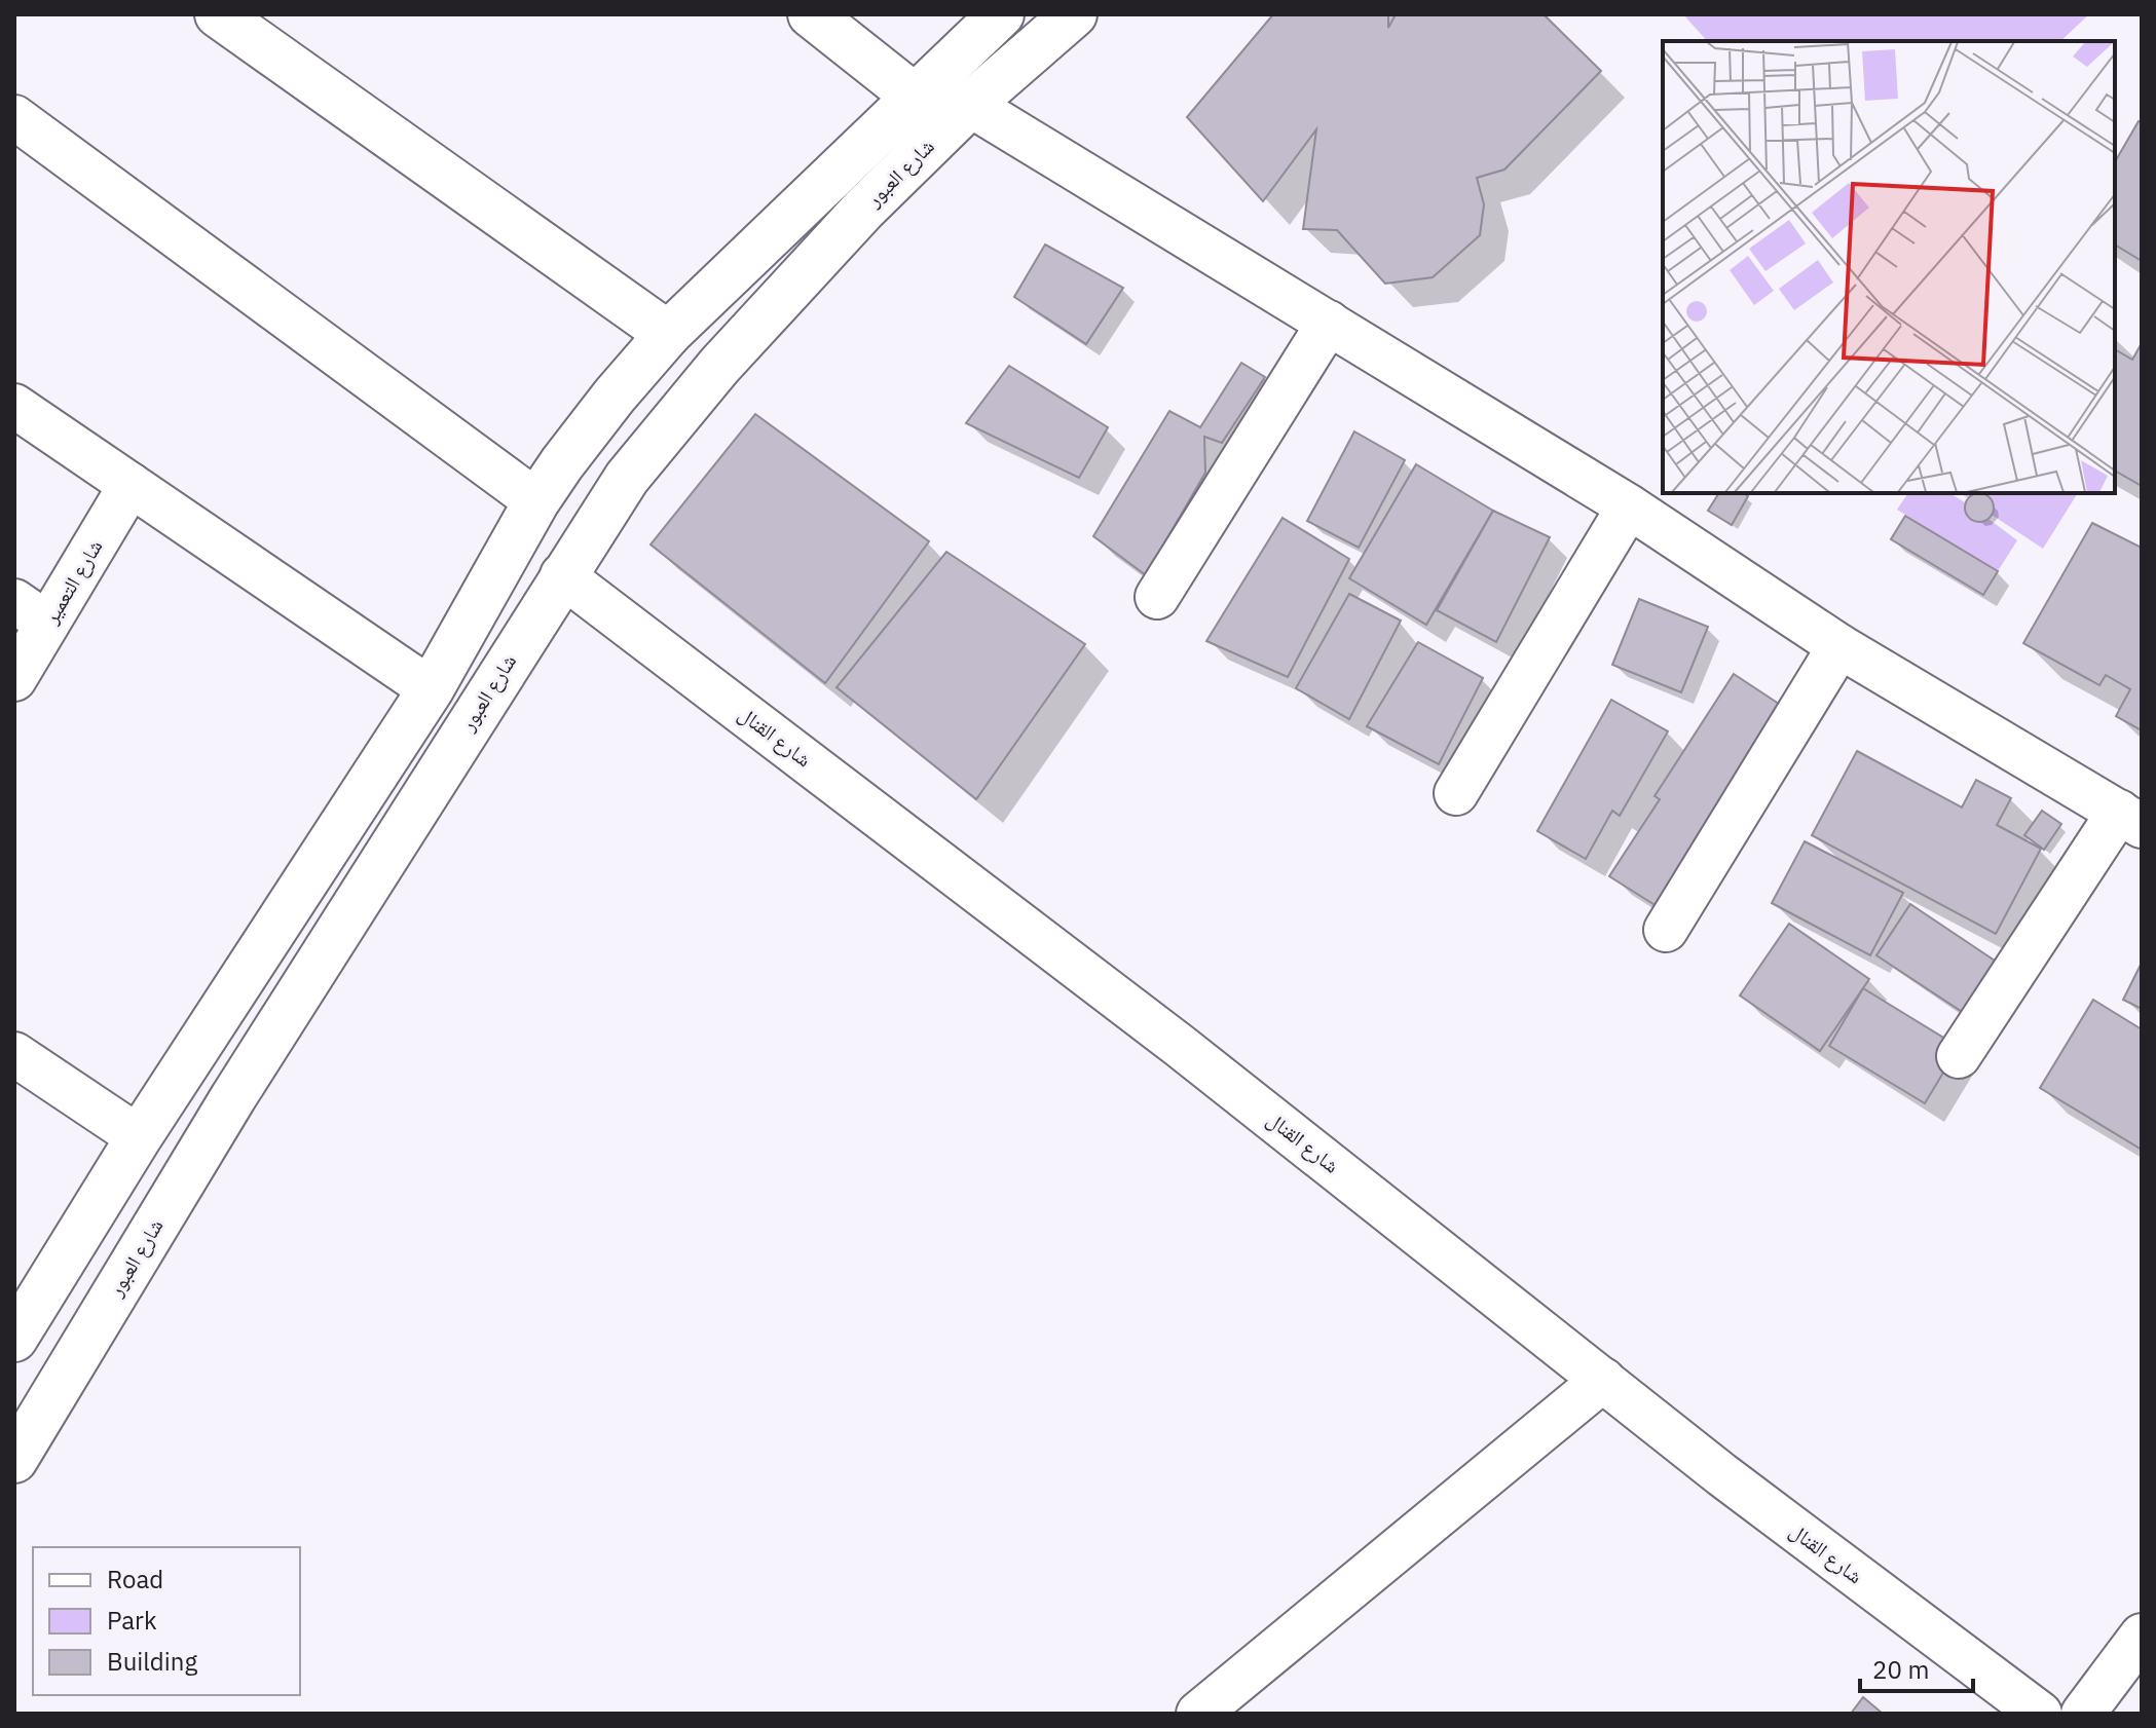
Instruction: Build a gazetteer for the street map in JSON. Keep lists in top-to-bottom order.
{
  "streets": {
    "street": ["شارع العبور", "شارع التعمير", "شارع القنال"]
  },
  "crossings": [
    ["شارع العبور", "شارع القنال"]
  ],
  "legend": ["Road", "Park", "Building"],
  "scale_bar": "20 m"
}
